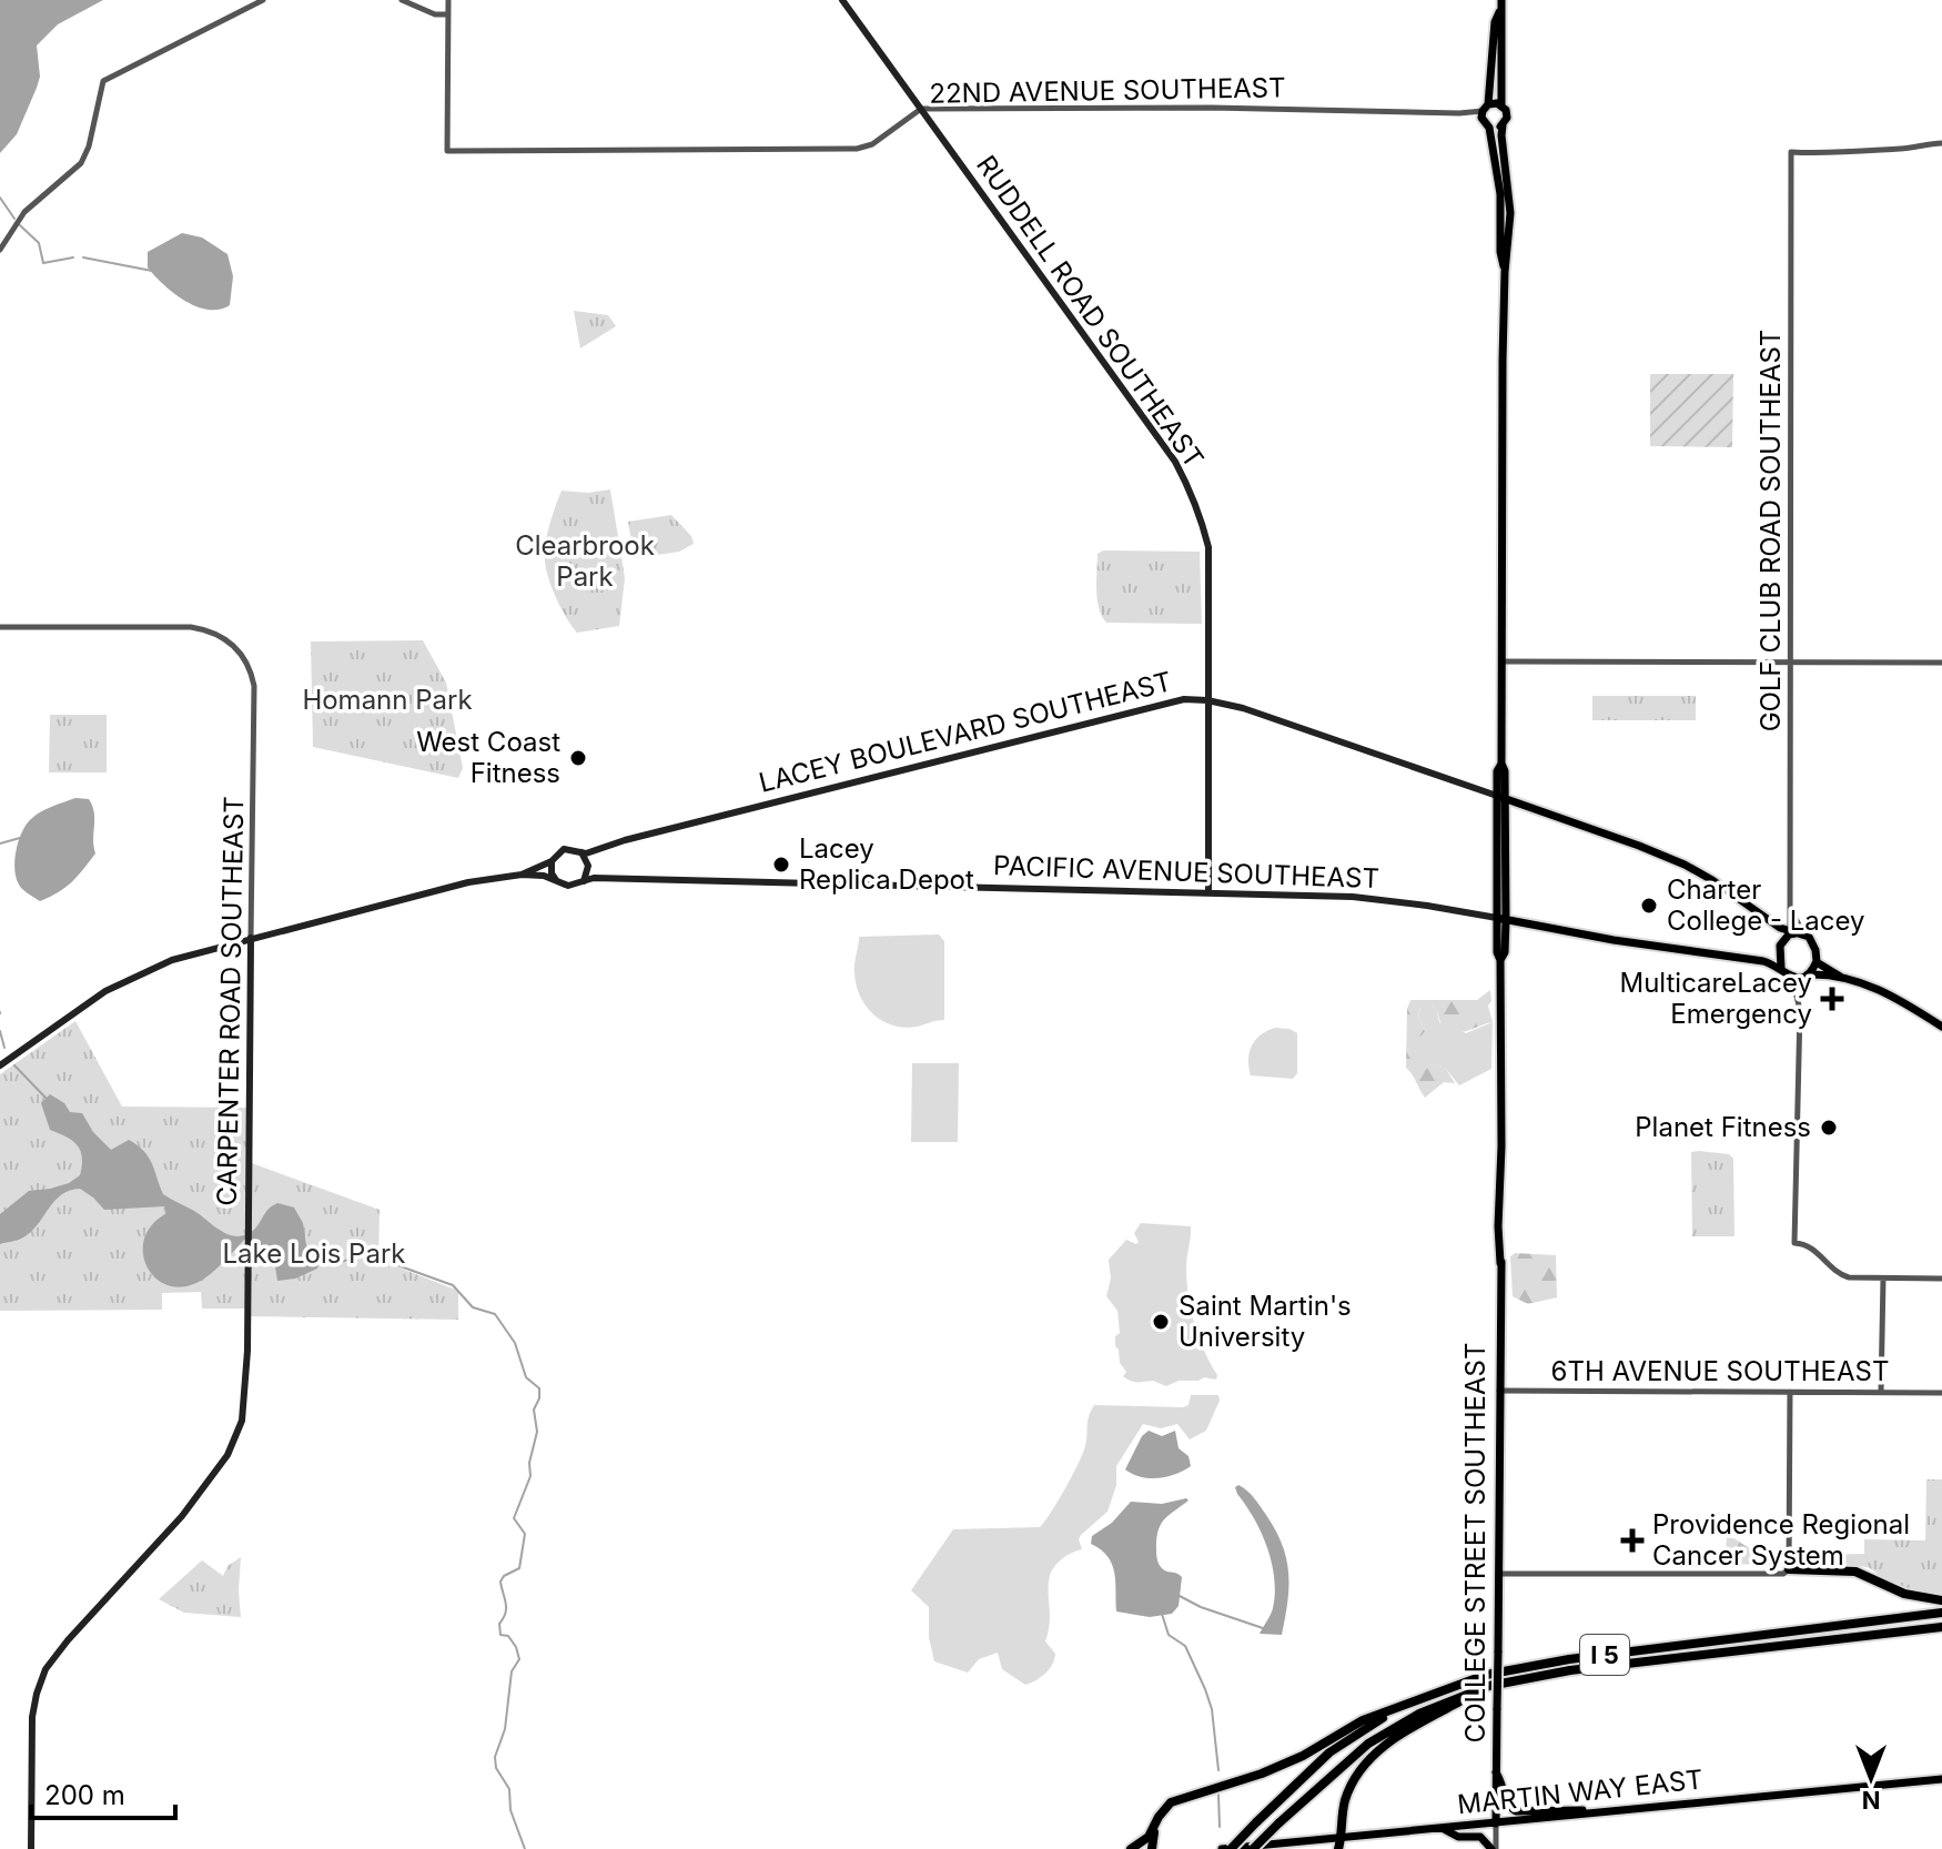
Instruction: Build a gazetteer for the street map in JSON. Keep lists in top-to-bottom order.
{
  "streets": {
    "highway": ["I 5"],
    "main road": [
      "RUDDELL ROAD SOUTHEAST",
      "LACEY BOULEVARD SOUTHEAST",
      "PACIFIC AVENUE SOUTHEAST",
      "CARPENTER ROAD SOUTHEAST",
      "COLLEGE STREET SOUTHEAST",
      "MARTIN WAY EAST"
    ],
    "street": ["22ND AVENUE SOUTHEAST", "GOLF CLUB ROAD SOUTHEAST", "6TH AVENUE SOUTHEAST"]
  },
  "crossings": [
    ["22ND AVENUE SOUTHEAST", "RUDDELL ROAD SOUTHEAST"],
    ["22ND AVENUE SOUTHEAST", "COLLEGE STREET SOUTHEAST"],
    ["RUDDELL ROAD SOUTHEAST", "LACEY BOULEVARD SOUTHEAST"],
    ["RUDDELL ROAD SOUTHEAST", "PACIFIC AVENUE SOUTHEAST"],
    ["GOLF CLUB ROAD SOUTHEAST", "LACEY BOULEVARD SOUTHEAST"],
    ["GOLF CLUB ROAD SOUTHEAST", "PACIFIC AVENUE SOUTHEAST"],
    ["LACEY BOULEVARD SOUTHEAST", "PACIFIC AVENUE SOUTHEAST"],
    ["LACEY BOULEVARD SOUTHEAST", "COLLEGE STREET SOUTHEAST"],
    ["PACIFIC AVENUE SOUTHEAST", "COLLEGE STREET SOUTHEAST"],
    ["6TH AVENUE SOUTHEAST", "COLLEGE STREET SOUTHEAST"],
    ["COLLEGE STREET SOUTHEAST", "MARTIN WAY EAST"]
  ],
  "parks": ["Clearbrook Park", "Homann Park", "Lake Lois Park"],
  "places": {
    "other": [
      "West Coast Fitness",
      "Lacey Replica Depot",
      "Charter College - Lacey",
      "Planet Fitness",
      "Saint Martin's University"
    ],
    "health": ["MulticareLacey Emergency", "Providence Regional Cancer System"]
  },
  "scale_bar": "200 m",
  "north": "bottom"
}
